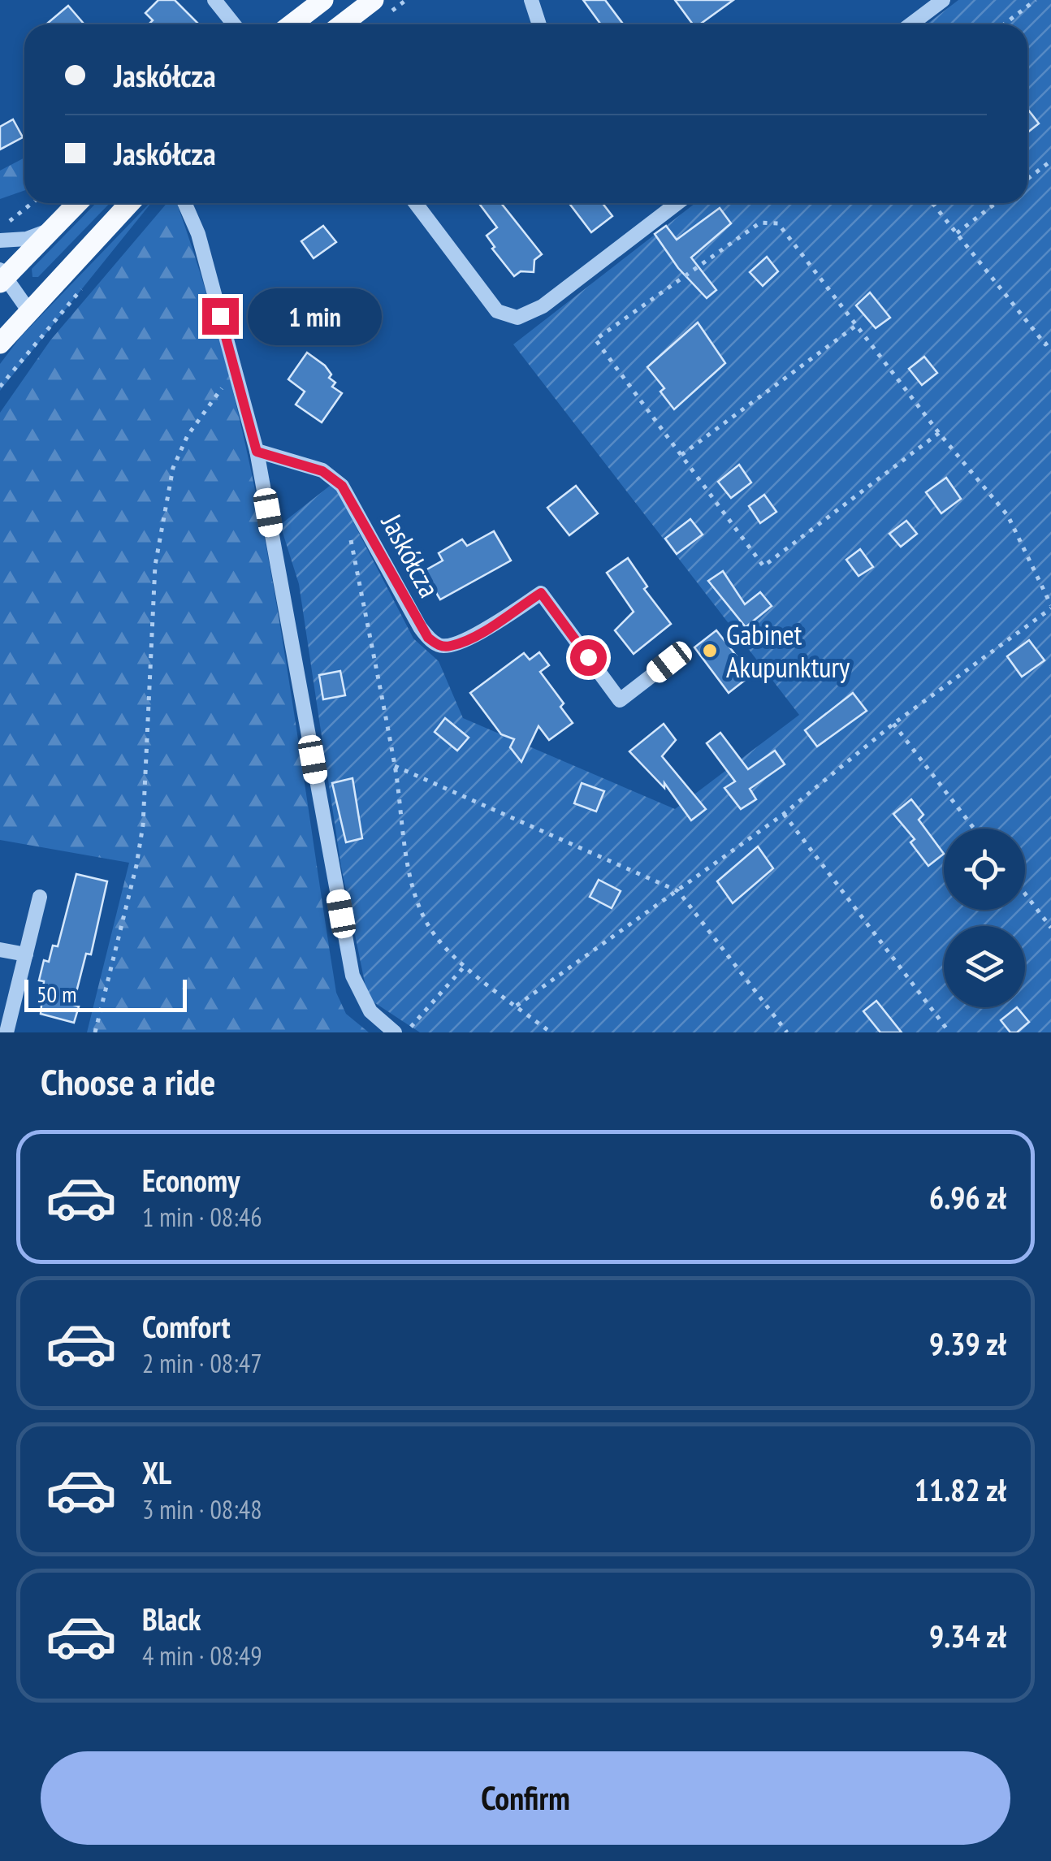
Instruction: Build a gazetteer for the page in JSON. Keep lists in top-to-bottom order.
{
  "streets": {
    "street": ["Jaskółcza"]
  },
  "places": ["Gabinet Akupunktury"],
  "scale_bar": "50 m",
  "page": {
    "banner": ["Jaskółcza", "Jaskółcza"],
    "bubble": "1 min",
    "scale": "50 m",
    "heading": "Choose a ride",
    "list": [
      {
        "name": "Economy",
        "note": "1 min · 08:46",
        "value": "6.96 zł"
      },
      {
        "name": "Comfort",
        "note": "2 min · 08:47",
        "value": "9.39 zł"
      },
      {
        "name": "XL",
        "note": "3 min · 08:48",
        "value": "11.82 zł"
      },
      {
        "name": "Black",
        "note": "4 min · 08:49",
        "value": "9.34 zł"
      }
    ],
    "buttons": "Confirm"
  }
}
